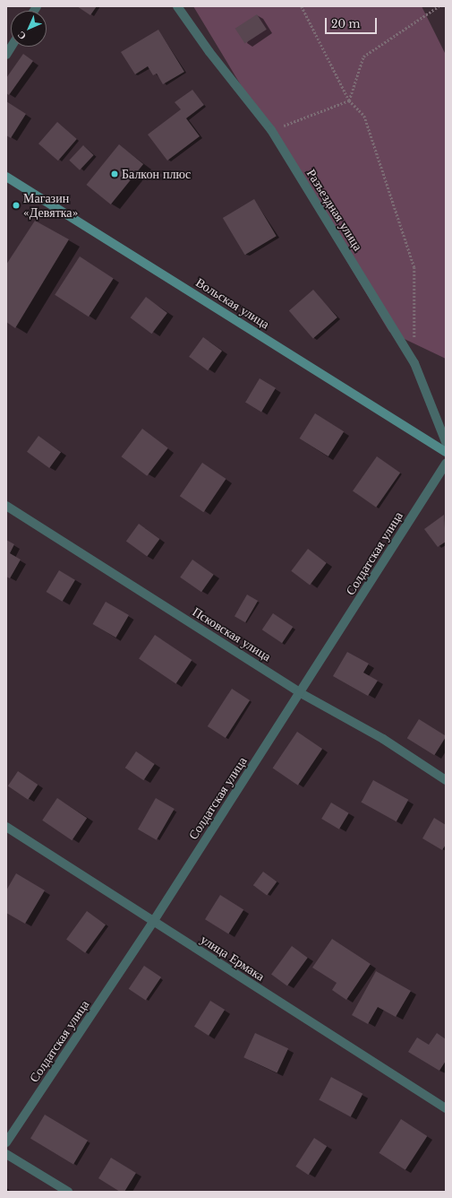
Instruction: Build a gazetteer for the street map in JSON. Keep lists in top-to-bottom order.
{
  "streets": {
    "street": [
      "Разъездная улица",
      "Вольская улица",
      "Солдатская улица",
      "Псковская улица",
      "улица Ермака"
    ]
  },
  "crossings": [
    ["Солдатская улица", "Псковская улица"],
    ["Солдатская улица", "улица Ермака"]
  ],
  "places": ["Балкон плюс", "Магазин «Девятка»"],
  "scale_bar": "20 m",
  "north": "bottom left"
}
